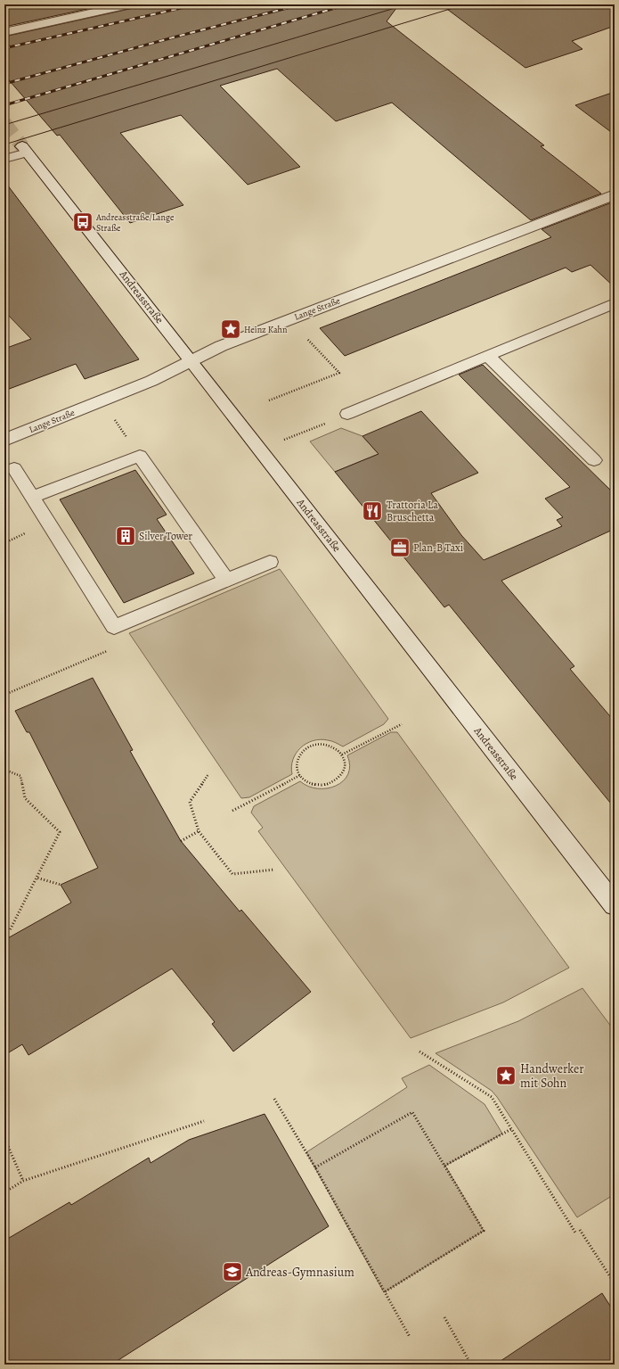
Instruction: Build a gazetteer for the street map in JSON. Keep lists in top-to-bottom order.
{
  "streets": {
    "street": ["Andreasstraße", "Lange Straße"]
  },
  "crossings": [
    ["Andreasstraße", "Lange Straße"]
  ],
  "places": {
    "bus stop": ["Andreasstraße/Lange Straße"],
    "place": ["Heinz Kahn", "Handwerker mit Sohn"],
    "restaurant": ["Trattoria La Bruschetta"],
    "building": ["Silver Tower"],
    "office": ["Plan-B Taxi"],
    "school or university": ["Andreas-Gymnasium"]
  }
}
